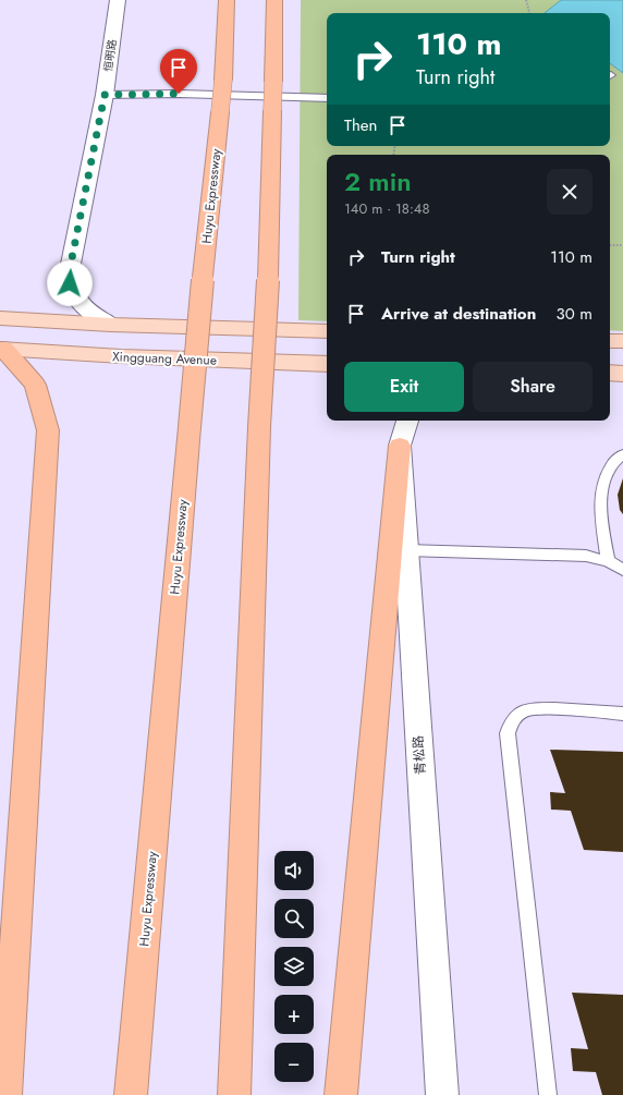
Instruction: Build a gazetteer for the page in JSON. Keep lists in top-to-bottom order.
{
  "streets": {
    "highway": ["Huyu Expressway"],
    "main road": ["Xingguang Avenue"],
    "street": ["恒明路", "青松路"]
  },
  "page": {
    "turn": ["110 m", "Turn right"],
    "then": "Then",
    "heading": ["2 min", "140 m · 18:48"],
    "list": [
      {
        "name": "Turn right",
        "value": "110 m"
      },
      {
        "name": "Arrive at destination",
        "value": "30 m"
      }
    ],
    "buttons": ["Exit", "Share"],
    "map_buttons": ["+", "−"]
  }
}
